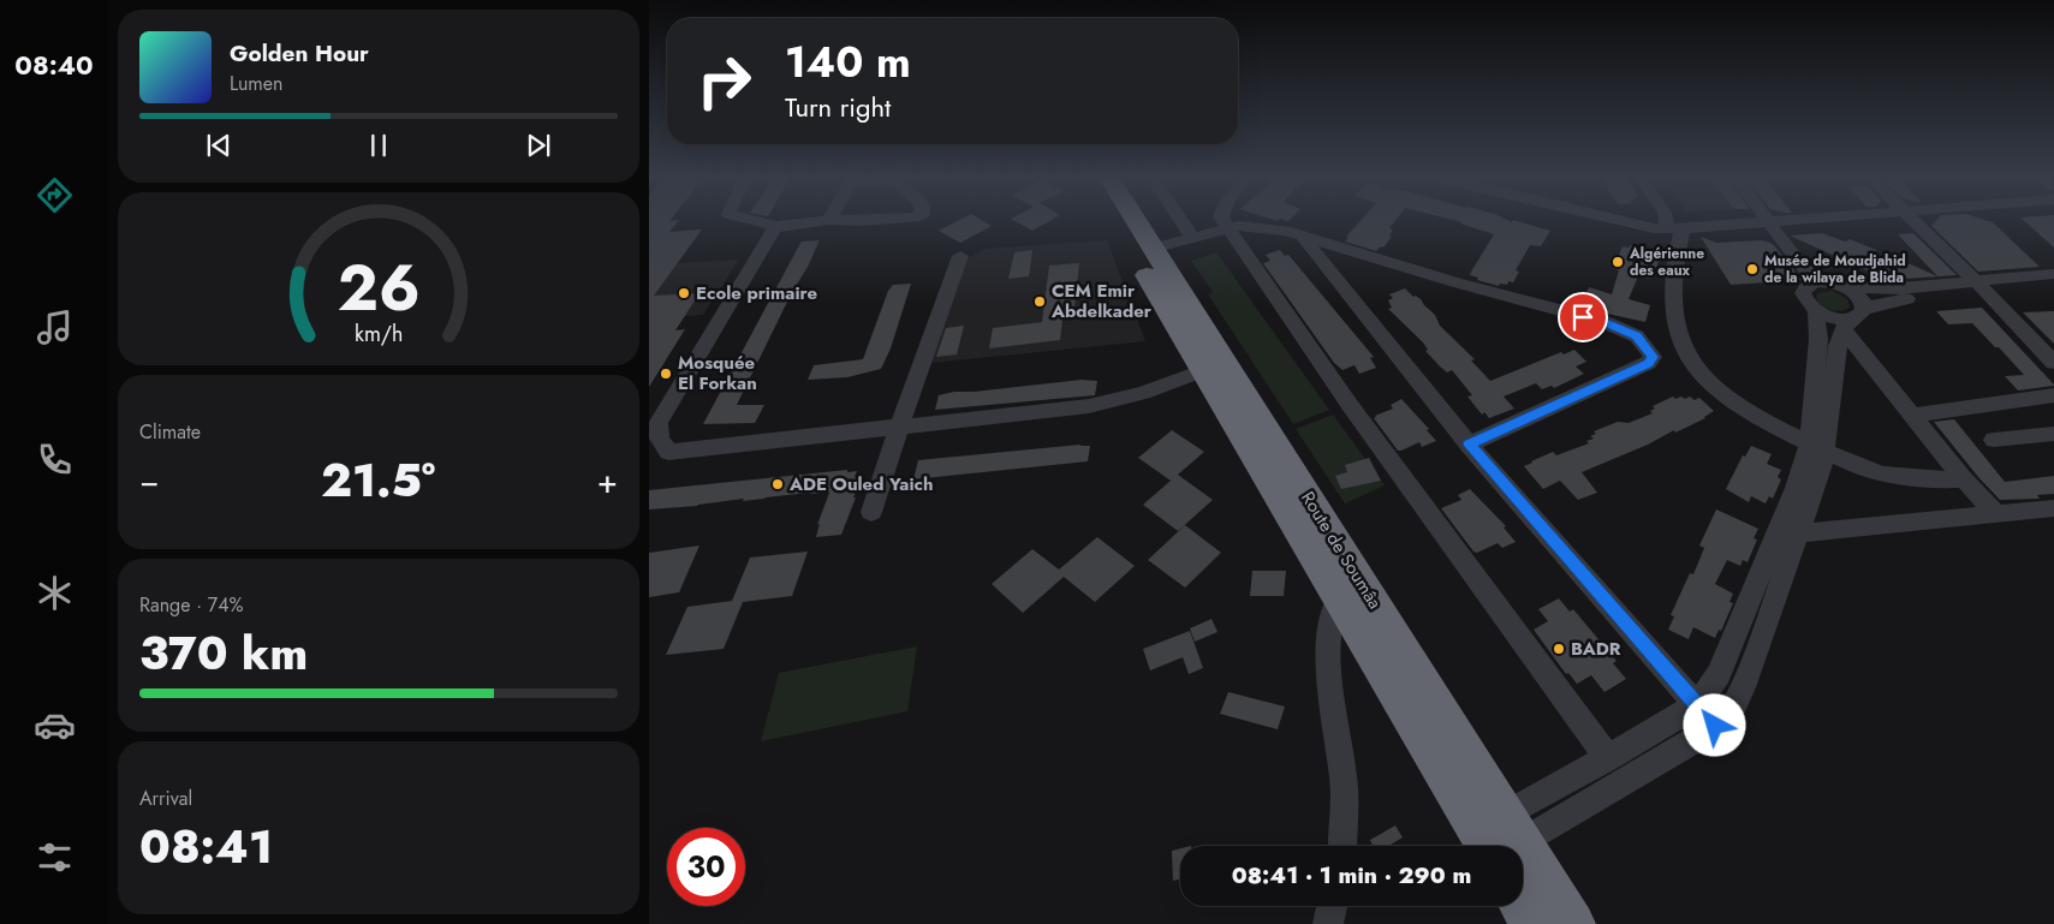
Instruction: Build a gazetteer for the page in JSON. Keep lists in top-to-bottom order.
{
  "streets": {
    "highway": ["Route de Soumâa"]
  },
  "places": [
    "Algérienne des eaux",
    "Musée de Moudjahid de la wilaya de Blida",
    "Ecole primaire",
    "CEM Emir Abdelkader",
    "Mosquée El Forkan",
    "ADE Ouled Yaich",
    "BADR"
  ],
  "page": {
    "tabs": "08:40",
    "turn": ["140 m", "Turn right"],
    "song": ["Golden Hour", "Lumen"],
    "tile": [
      "Climate",
      ["Range · 74%", "370 km"],
      ["Arrival", "08:41"]
    ],
    "heat": ["−", "21.5°", "+"],
    "limit": "30",
    "trip": "08:41 · 1 min · 290 m",
    "gauge": ["26", "km/h"]
  }
}
